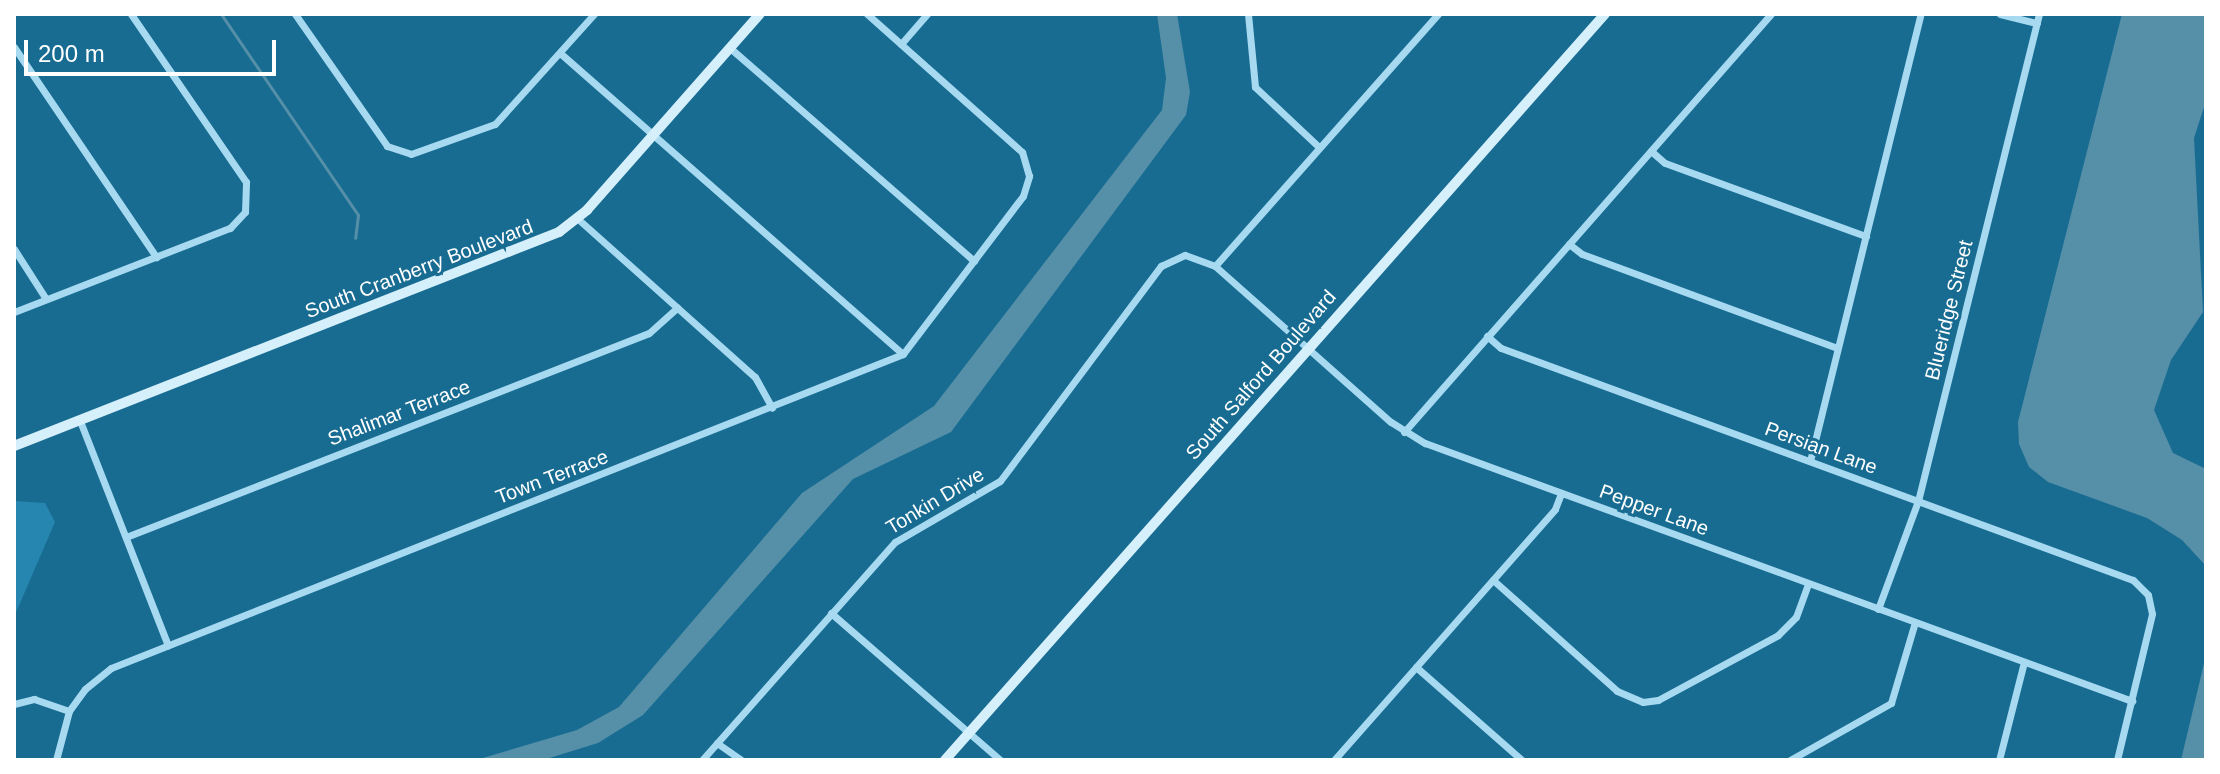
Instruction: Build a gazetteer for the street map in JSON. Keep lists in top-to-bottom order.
{
  "streets": {
    "street": [
      "South Cranberry Boulevard",
      "Blueridge Street",
      "South Salford Boulevard",
      "Shalimar Terrace",
      "Persian Lane",
      "Town Terrace",
      "Tonkin Drive",
      "Pepper Lane"
    ]
  },
  "crossings": [
    ["Blueridge Street", "Persian Lane"],
    ["Blueridge Street", "Pepper Lane"],
    ["South Salford Boulevard", "Pepper Lane"],
    ["Persian Lane", "Pepper Lane"],
    ["Tonkin Drive", "Pepper Lane"]
  ],
  "scale_bar": "200 m"
}
